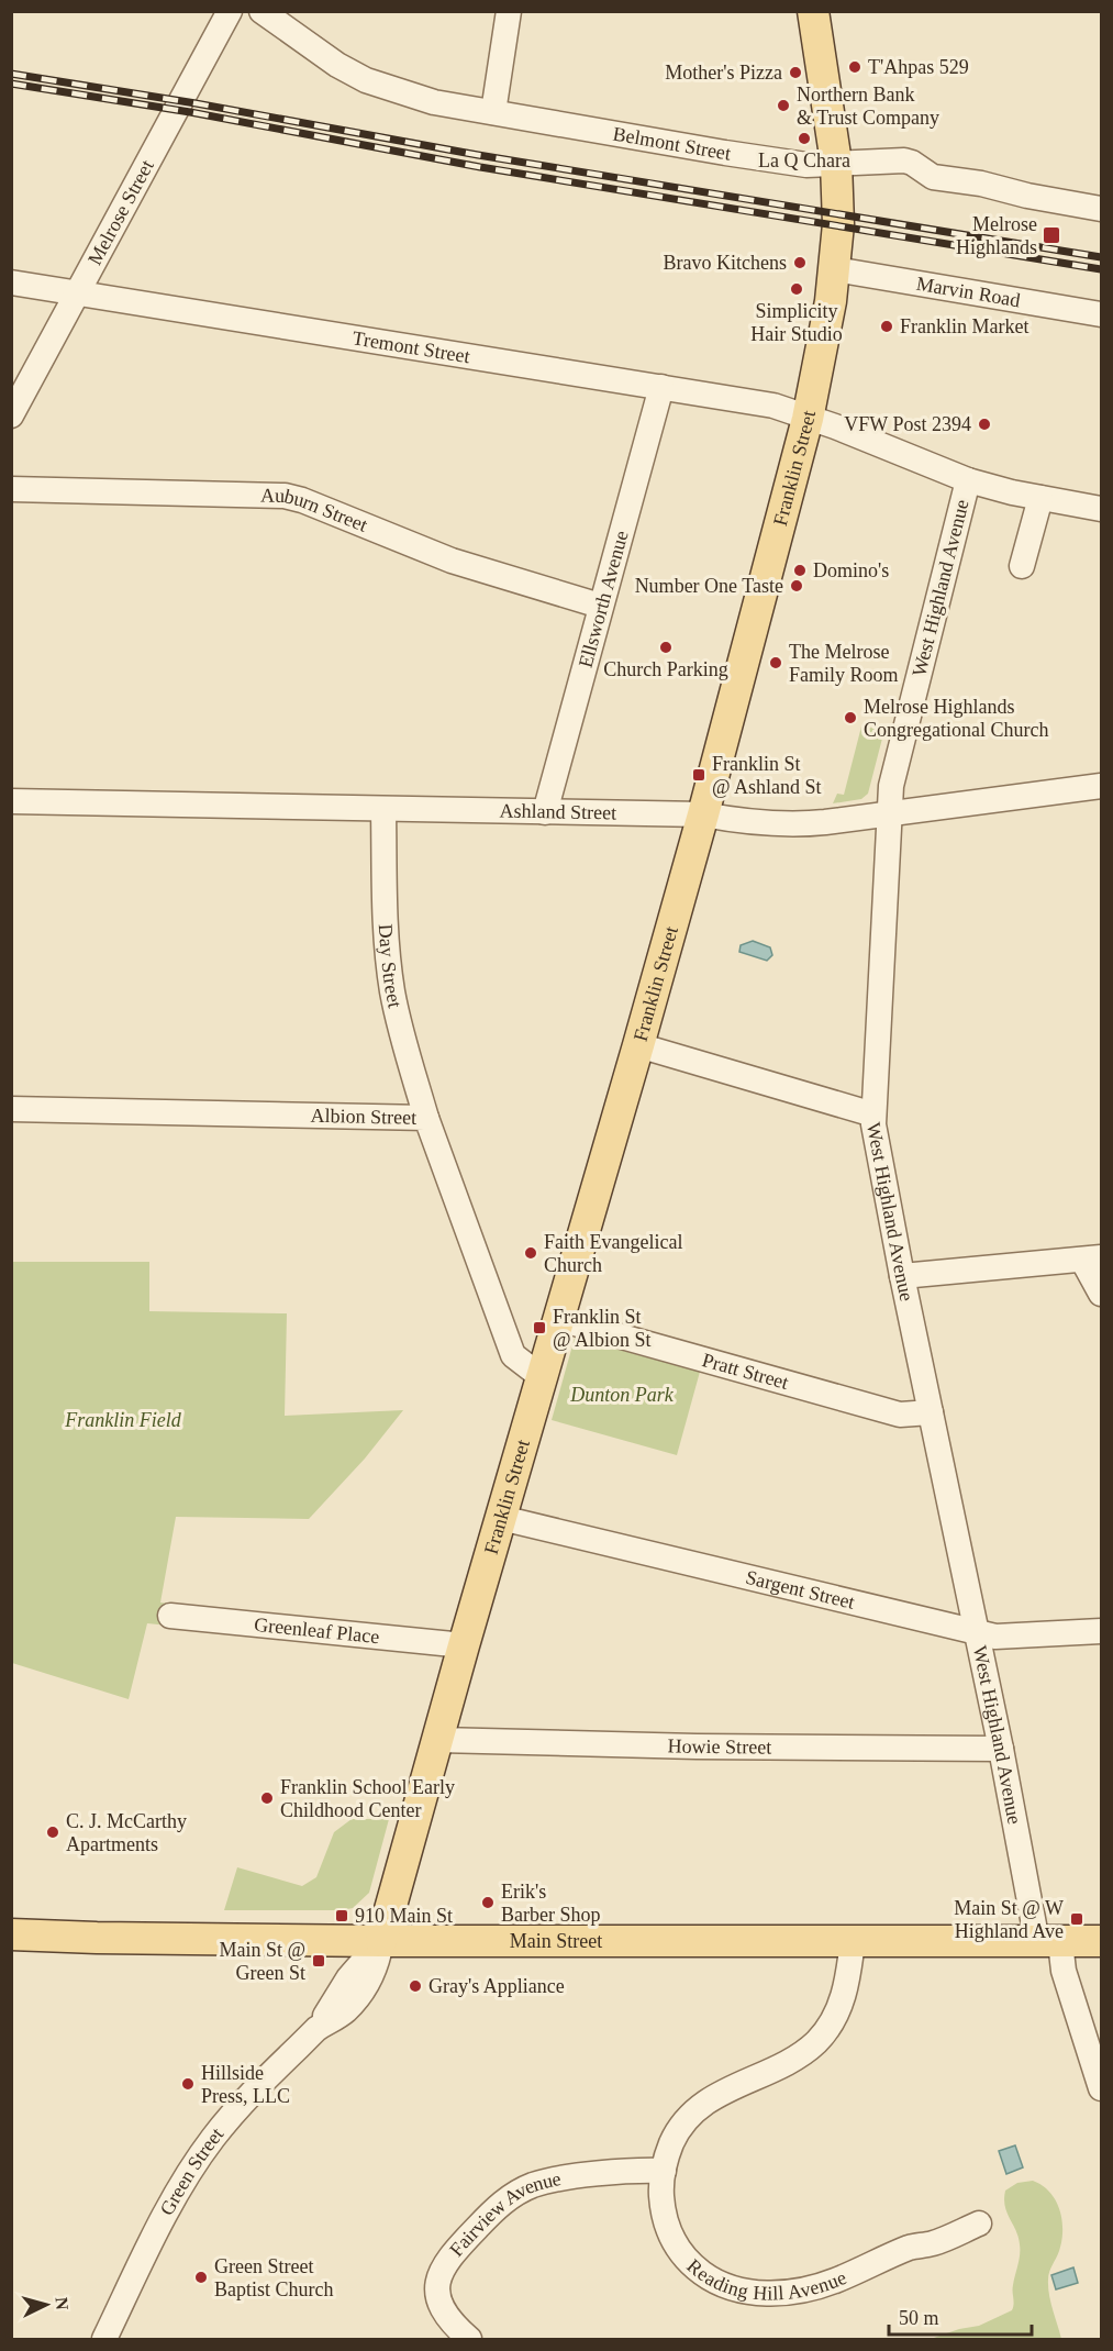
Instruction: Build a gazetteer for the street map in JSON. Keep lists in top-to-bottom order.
{
  "streets": {
    "main road": ["Franklin Street", "Main Street"],
    "street": [
      "Belmont Street",
      "Melrose Street",
      "Marvin Road",
      "Tremont Street",
      "Auburn Street",
      "West Highland Avenue",
      "Ellsworth Avenue",
      "Ashland Street",
      "Day Street",
      "Albion Street",
      "Pratt Street",
      "Sargent Street",
      "Greenleaf Place",
      "Howie Street",
      "Green Street",
      "Fairview Avenue",
      "Reading Hill Avenue"
    ]
  },
  "crossings": [
    ["Belmont Street", "Franklin Street"],
    ["Melrose Street", "Tremont Street"],
    ["Marvin Road", "Franklin Street"],
    ["Tremont Street", "Franklin Street"],
    ["Tremont Street", "West Highland Avenue"],
    ["Tremont Street", "Ellsworth Avenue"],
    ["Franklin Street", "Ashland Street"],
    ["Franklin Street", "Albion Street"],
    ["Franklin Street", "Pratt Street"],
    ["Franklin Street", "Sargent Street"],
    ["Franklin Street", "Greenleaf Place"],
    ["Franklin Street", "Howie Street"],
    ["Franklin Street", "Main Street"],
    ["Franklin Street", "Green Street"],
    ["Auburn Street", "Ellsworth Avenue"],
    ["West Highland Avenue", "Ashland Street"],
    ["West Highland Avenue", "Pratt Street"],
    ["West Highland Avenue", "Sargent Street"],
    ["West Highland Avenue", "Howie Street"],
    ["West Highland Avenue", "Main Street"],
    ["Ellsworth Avenue", "Ashland Street"],
    ["Ashland Street", "Day Street"],
    ["Day Street", "Albion Street"],
    ["Main Street", "Green Street"],
    ["Main Street", "Reading Hill Avenue"],
    ["Fairview Avenue", "Reading Hill Avenue"]
  ],
  "parks": ["Dunton Park", "Franklin Field"],
  "places": {
    "other": [
      "T'Ahpas 529",
      "Mother's Pizza",
      "Northern Bank & Trust Company",
      "La Q Chara",
      "Bravo Kitchens",
      "Simplicity Hair Studio",
      "Franklin Market",
      "VFW Post 2394",
      "Domino's",
      "Number One Taste",
      "Church Parking",
      "The Melrose Family Room",
      "Melrose Highlands Congregational Church",
      "Faith Evangelical Church",
      "Franklin School Early Childhood Center",
      "C. J. McCarthy Apartments",
      "Erik's Barber Shop",
      "Gray's Appliance",
      "Hillside Press, LLC",
      "Green Street Baptist Church"
    ],
    "transit": [
      "Melrose Highlands",
      "Franklin St @ Ashland St",
      "Franklin St @ Albion St",
      "910 Main St",
      "Main St @ W Highland Ave",
      "Main St @ Green St"
    ]
  },
  "scale_bar": "50 m",
  "north": "right"
}
